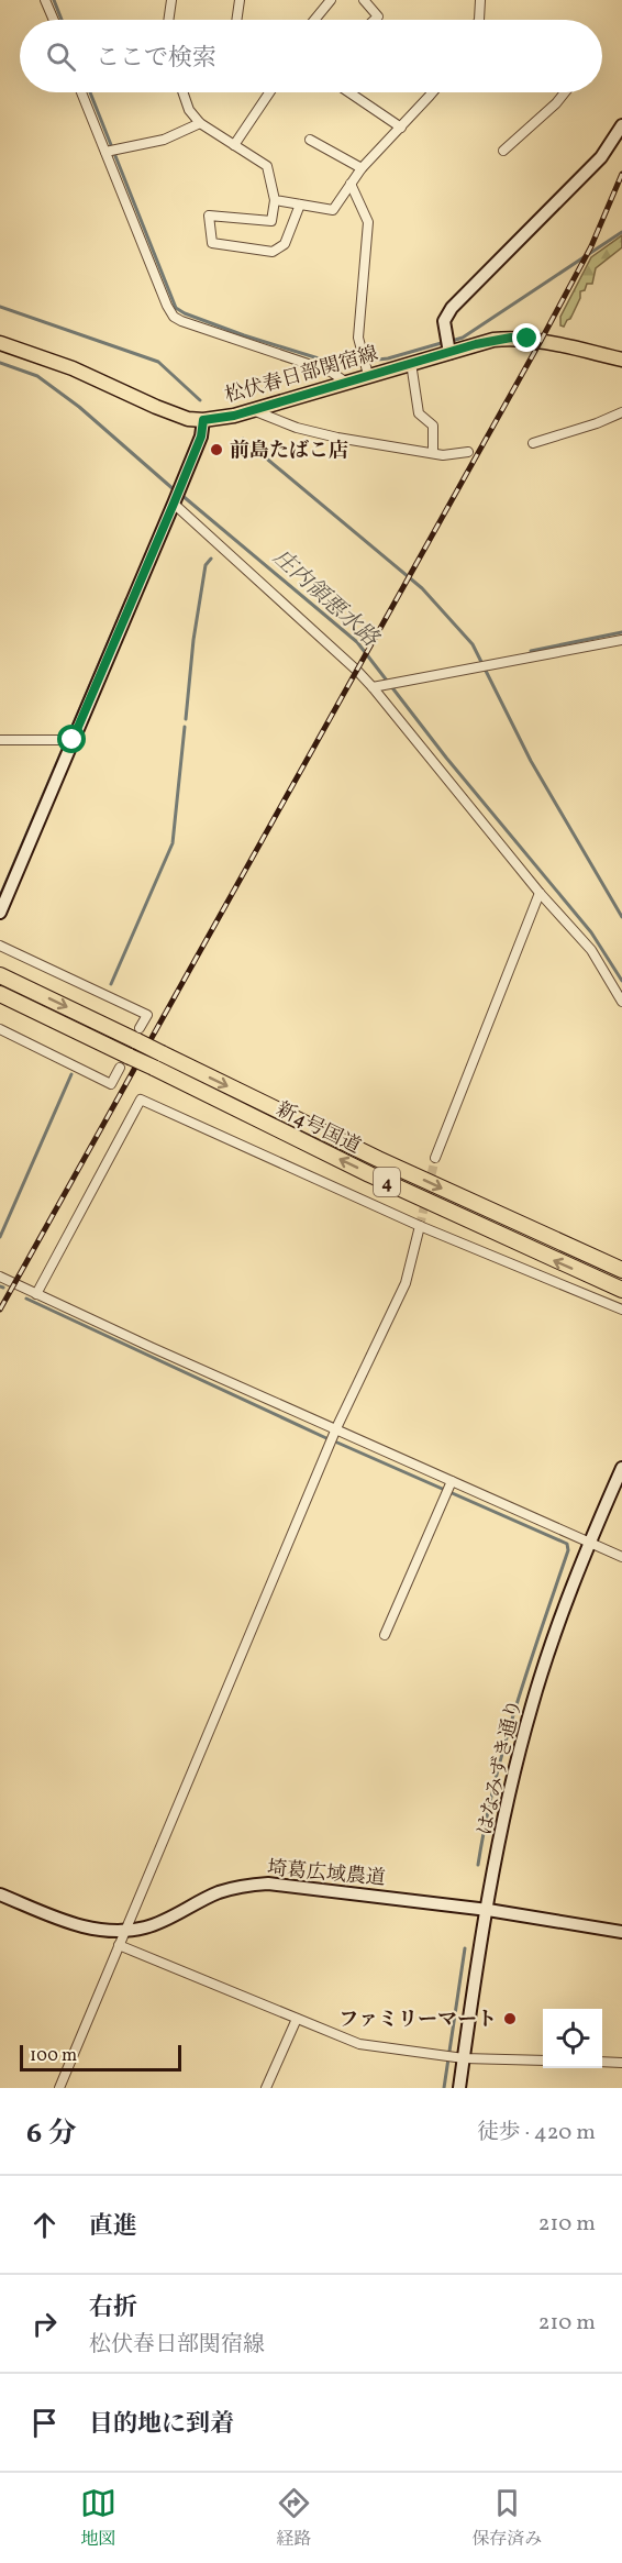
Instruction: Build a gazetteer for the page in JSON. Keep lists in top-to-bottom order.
{
  "streets": {
    "highway": ["新4号国道", "4"],
    "main road": ["松伏春日部関宿線"],
    "street": ["はなみずき通り", "埼葛広域農道"]
  },
  "crossings": [
    ["はなみずき通り", "埼葛広域農道"]
  ],
  "water": ["庄内領悪水路"],
  "places": ["前島たばこ店", "ファミリーマート"],
  "scale_bar": "100 m",
  "page": {
    "search": "ここで検索",
    "scale": "100 m",
    "heading": ["6 分", "徒歩 · 420 m"],
    "list": [
      ["直進", "210 m"],
      ["右折", "松伏春日部関宿線", "210 m"],
      "目的地に到着"
    ],
    "nav": ["地図", "経路", "保存済み"]
  }
}
